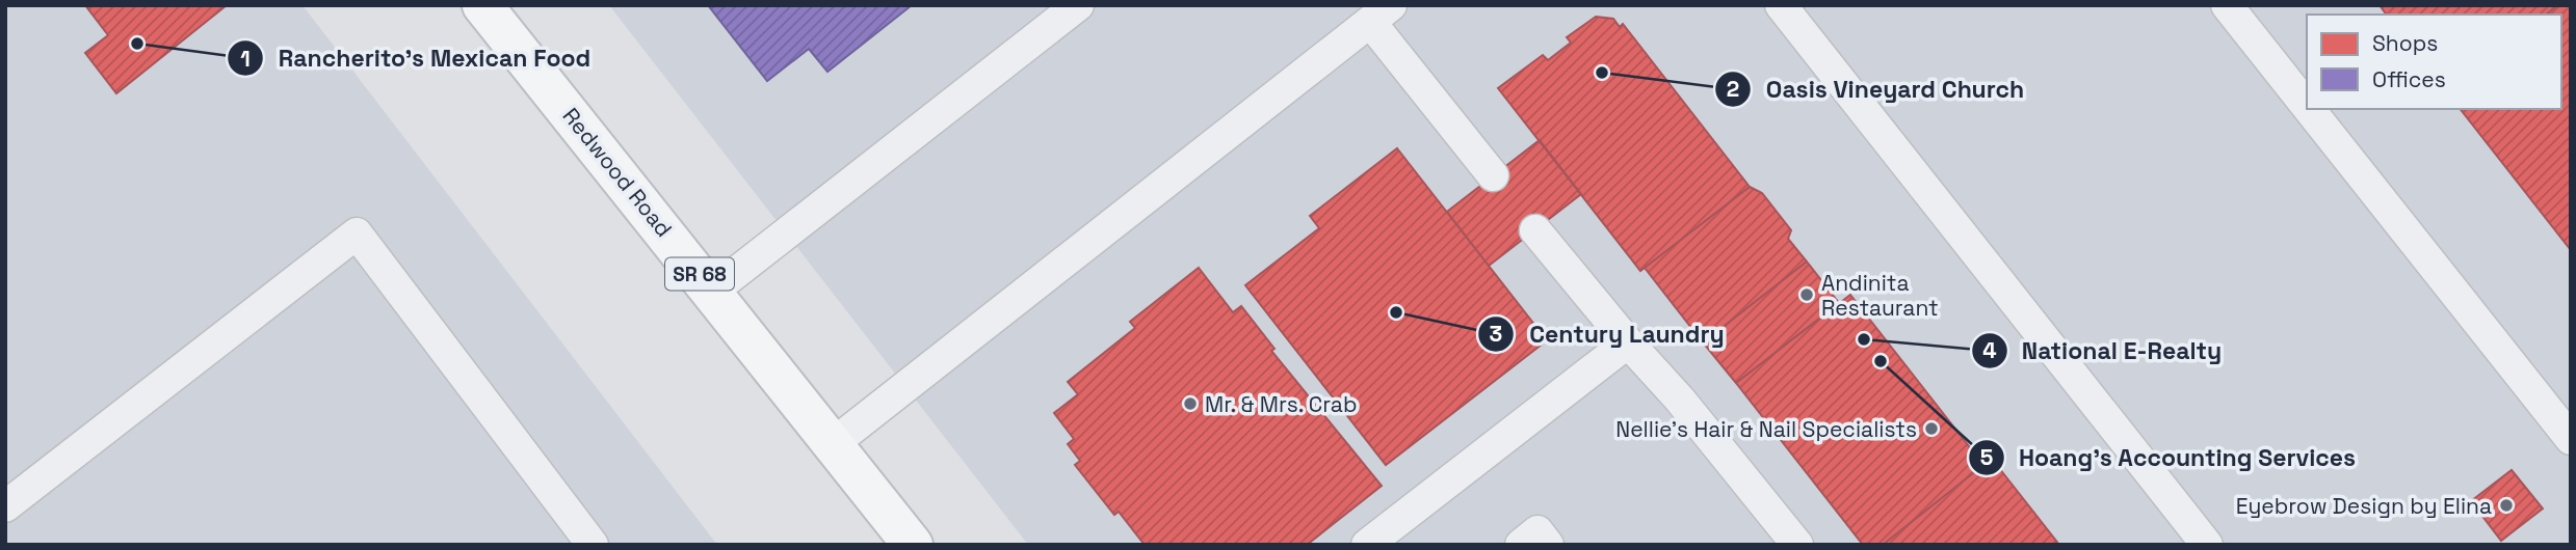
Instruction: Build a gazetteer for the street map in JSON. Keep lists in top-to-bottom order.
{
  "streets": {
    "main road": ["Redwood Road", "SR 68"]
  },
  "places": [
    "Rancherito's Mexican Food",
    "Oasis Vineyard Church",
    "Andinita Restaurant",
    "Century Laundry",
    "National E-Realty",
    "Hoang's Accounting Services",
    "Mr. & Mrs. Crab",
    "Nellie's Hair & Nail Specialists",
    "Eyebrow Design by Elina"
  ],
  "legend": ["Shops", "Offices"]
}
